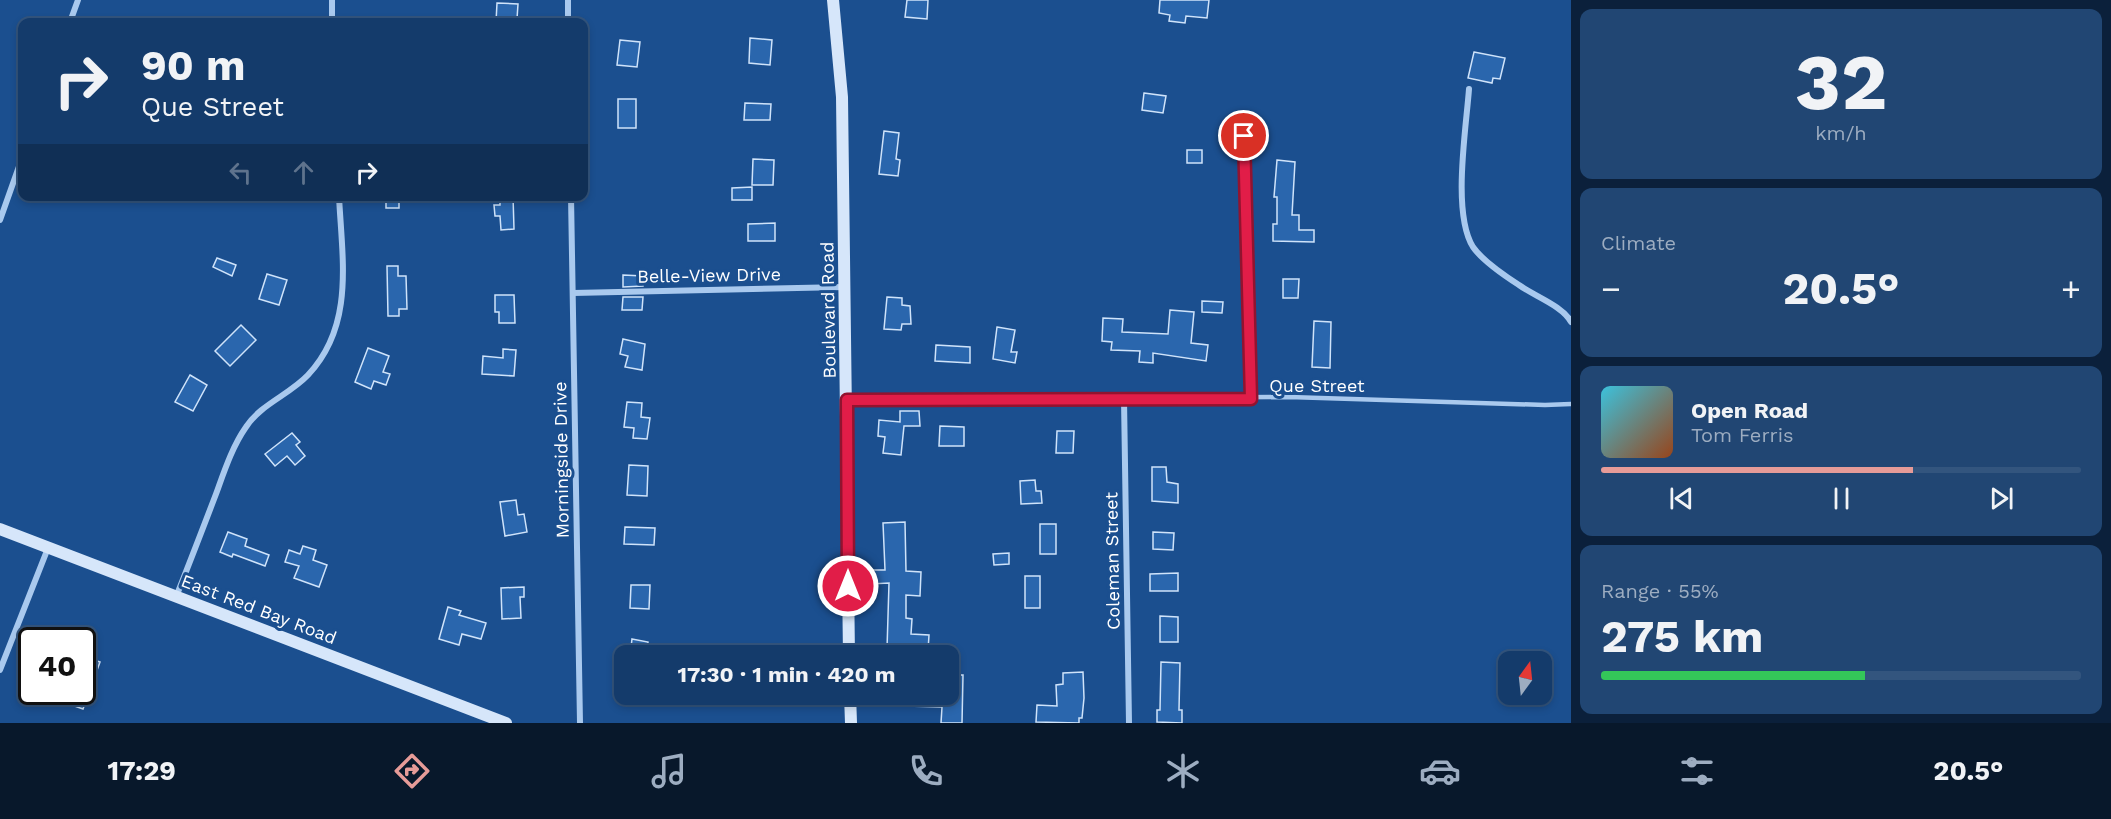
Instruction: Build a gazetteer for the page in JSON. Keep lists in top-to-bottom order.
{
  "streets": {
    "street": [
      "Belle-View Drive",
      "Boulevard Road",
      "Morningside Drive",
      "Coleman Street",
      "East Red Bay Road"
    ],
    "lane": ["Que Street"]
  },
  "crossings": [
    ["Belle-View Drive", "Boulevard Road"],
    ["Belle-View Drive", "Morningside Drive"],
    ["Boulevard Road", "Que Street"],
    ["Que Street", "Coleman Street"]
  ],
  "north": "top",
  "page": {
    "tile": [
      ["32", "km/h"],
      "Climate",
      ["Range · 55%", "275 km"]
    ],
    "turn": ["90 m", "Que Street"],
    "heat": ["−", "20.5°", "+"],
    "song": ["Open Road", "Tom Ferris"],
    "limit": "40",
    "trip": "17:30 · 1 min · 420 m",
    "tabs": ["17:29", "20.5°"]
  }
}
